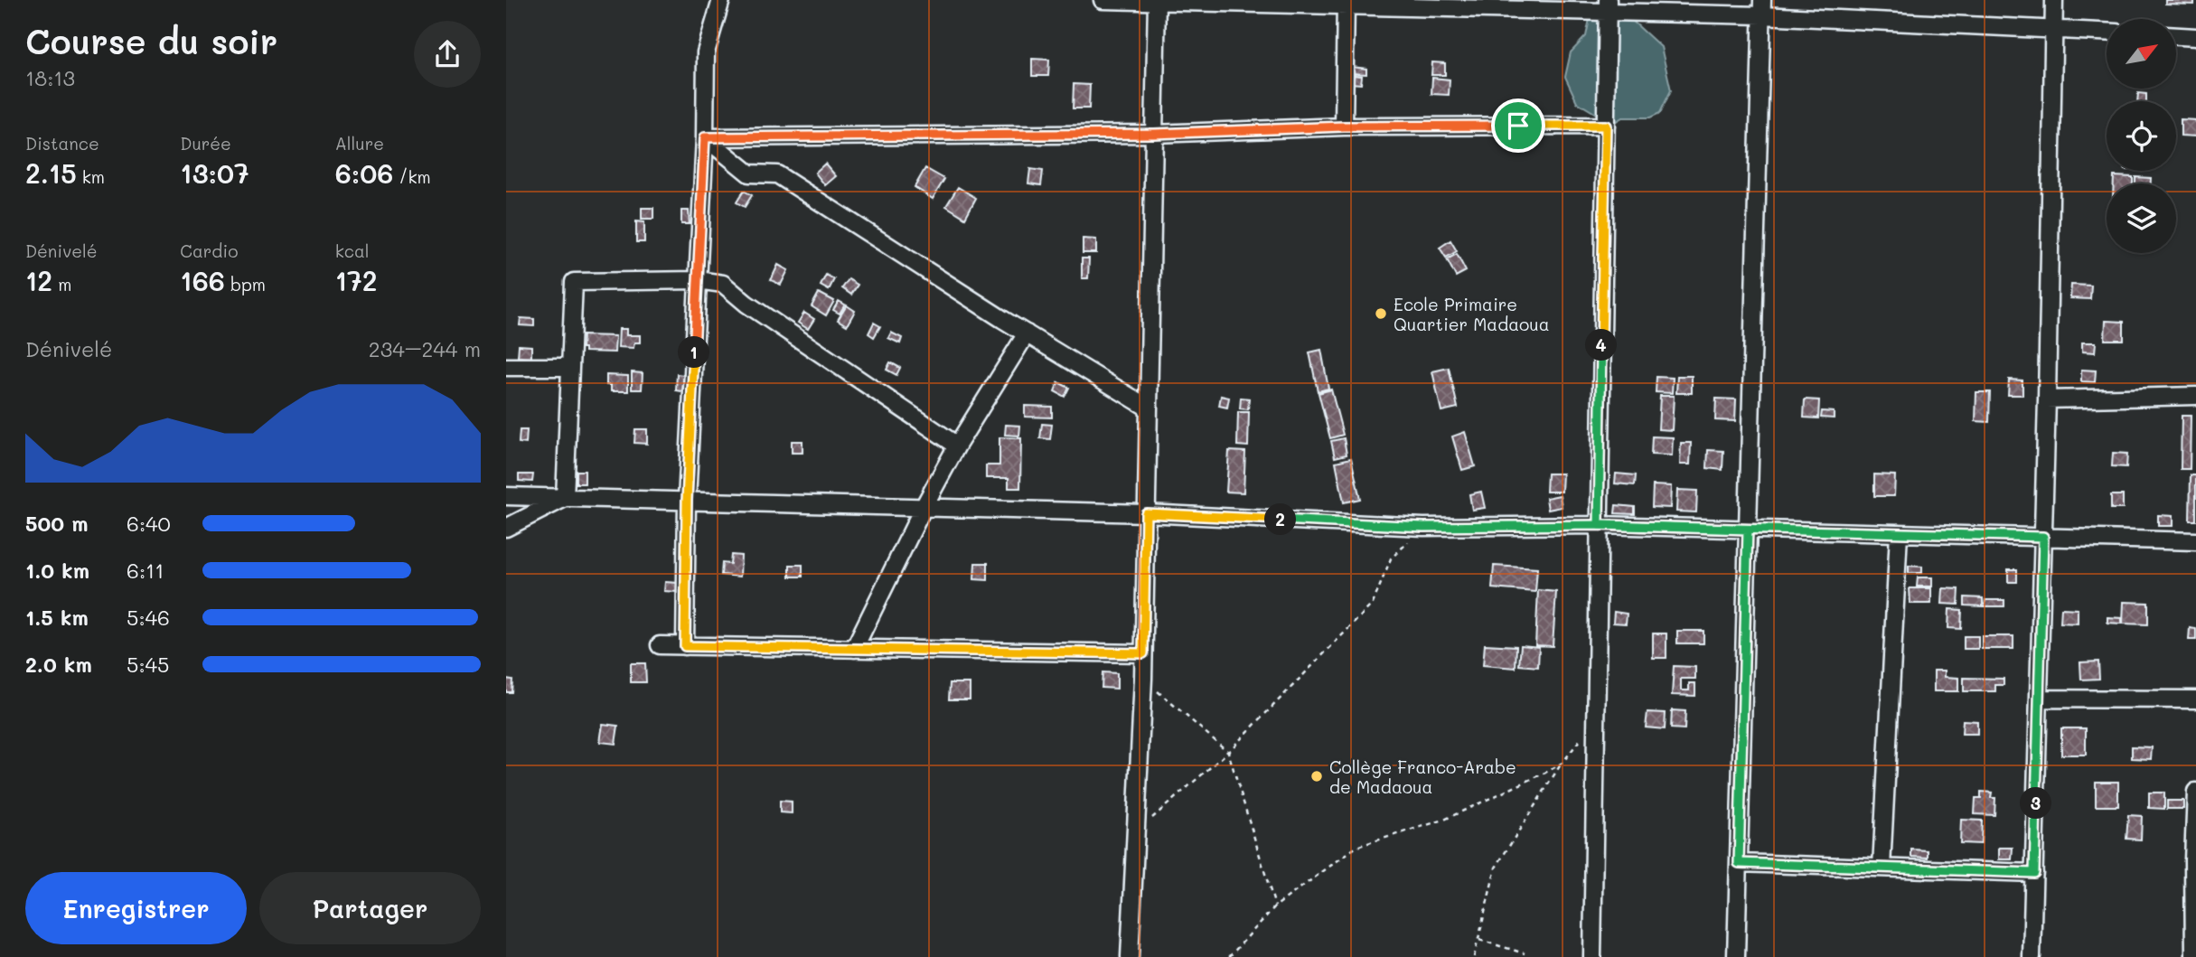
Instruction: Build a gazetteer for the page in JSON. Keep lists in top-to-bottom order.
{
  "places": ["Ecole Primaire Quartier Madaoua", "Collège Franco-Arabe de Madaoua"],
  "north": "top right",
  "page": {
    "heading": ["Course du soir", "18:13"],
    "stats": [
      ["Distance", "2.15 km"],
      ["Durée", "13:07"],
      ["Allure", "6:06 /km"],
      ["Dénivelé", "12 m"],
      ["Cardio", "166 bpm"],
      ["kcal", "172"]
    ],
    "chart": ["Dénivelé", "234–244 m"],
    "pins": [
      "4",
      "1",
      "2",
      "3"
    ],
    "list": [
      {
        "name": "500 m",
        "note": "6:40"
      },
      {
        "name": "1.0 km",
        "note": "6:11"
      },
      {
        "name": "1.5 km",
        "note": "5:46"
      },
      {
        "name": "2.0 km",
        "note": "5:45"
      }
    ],
    "buttons": ["Enregistrer", "Partager"]
  }
}
